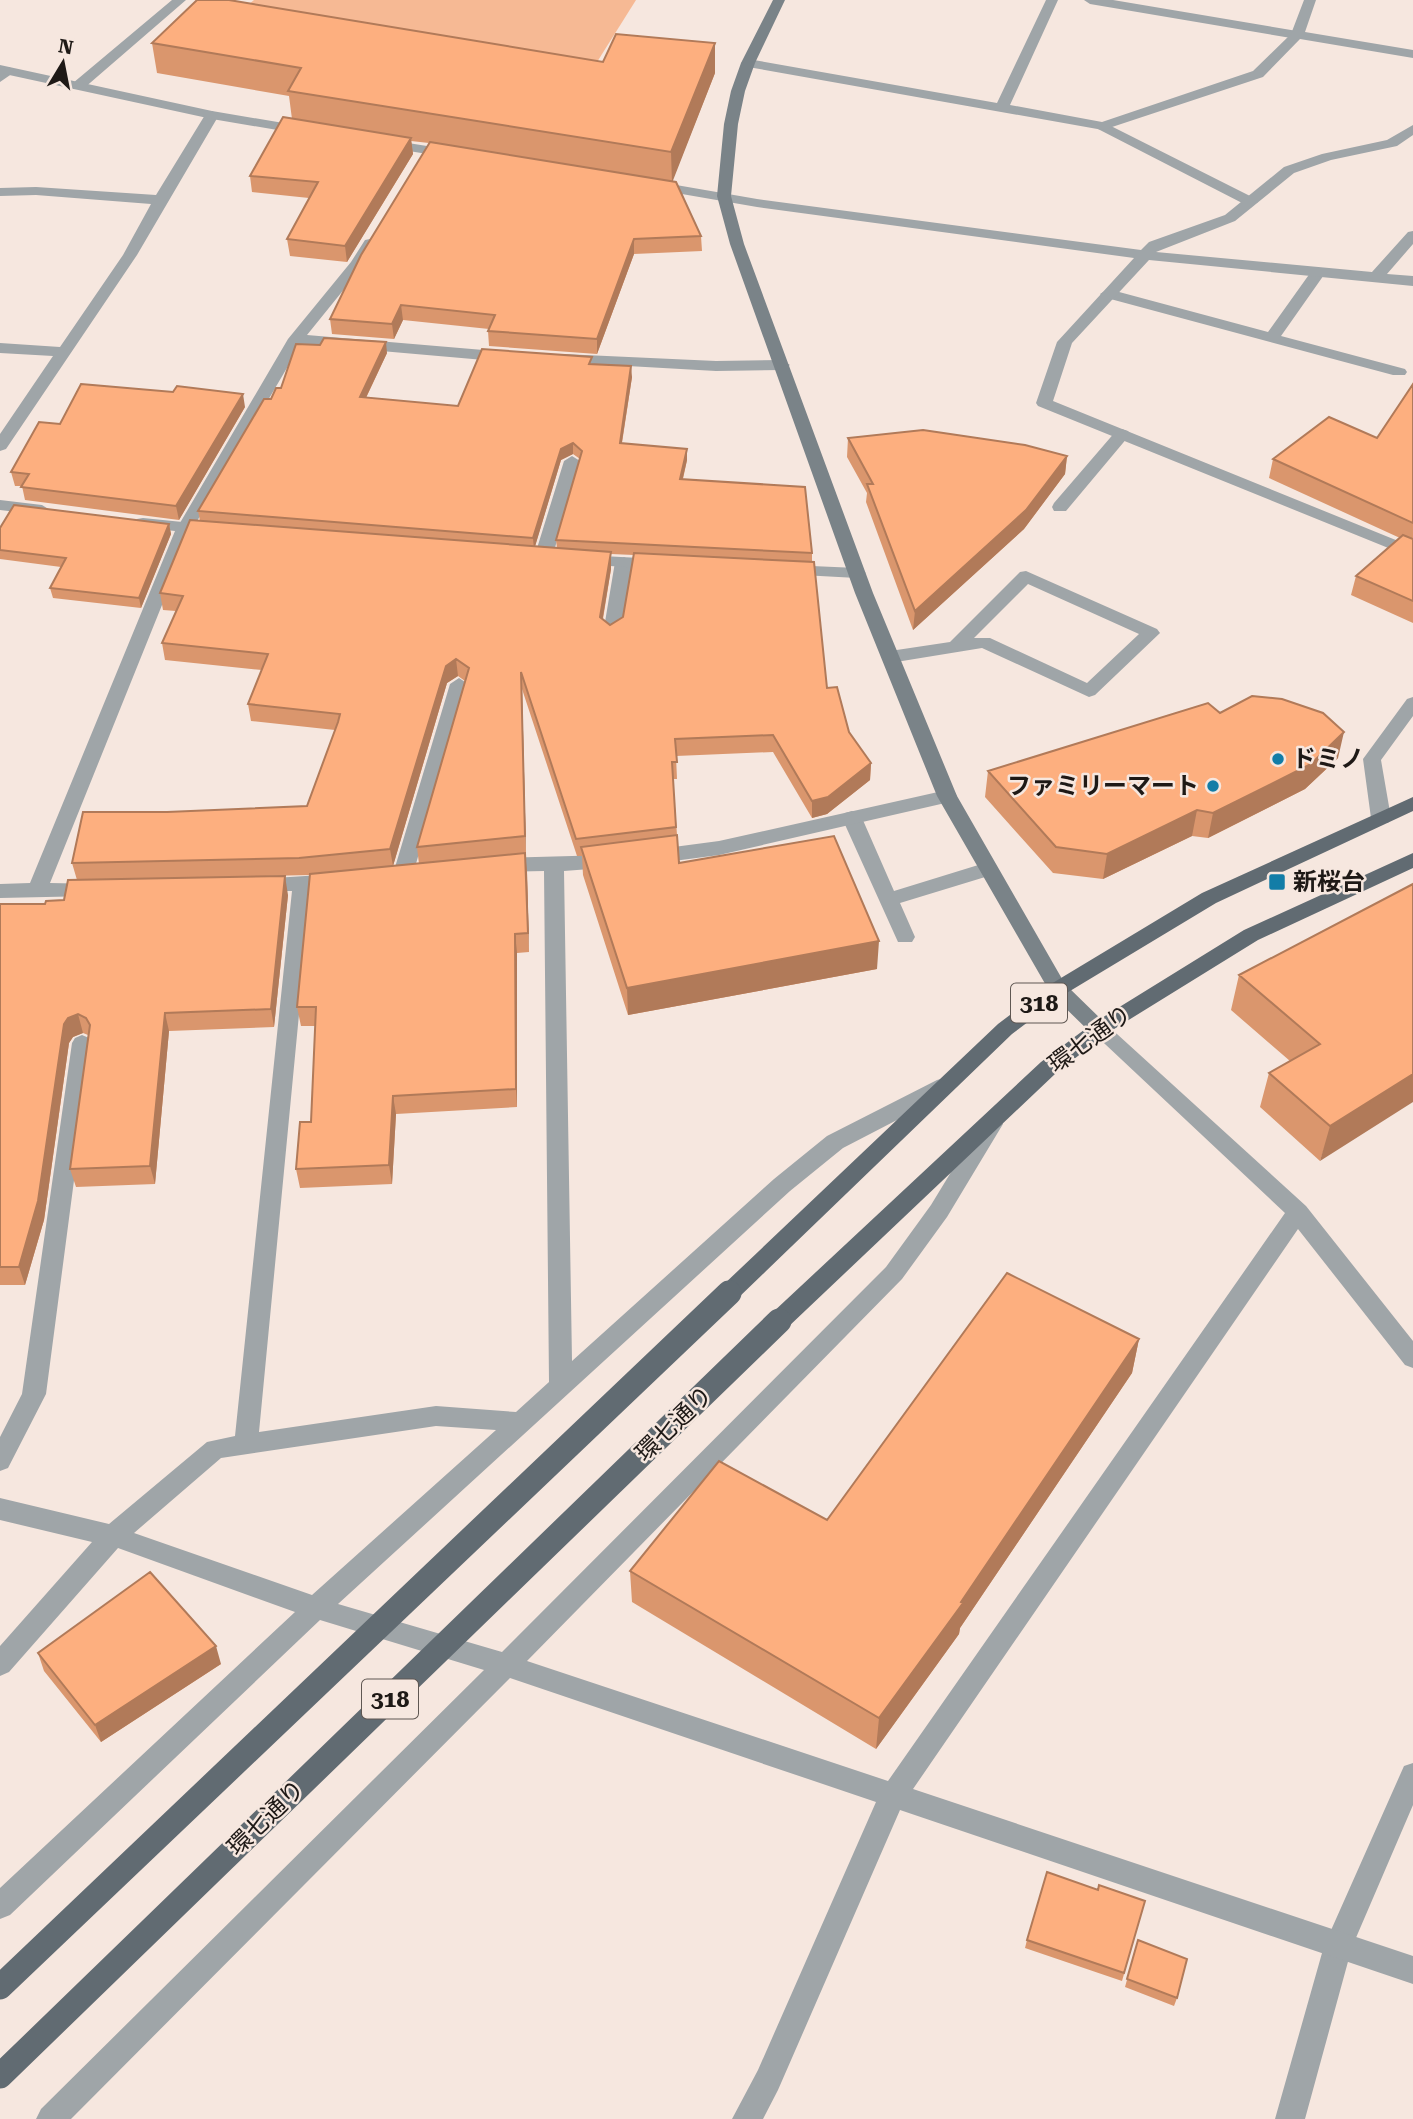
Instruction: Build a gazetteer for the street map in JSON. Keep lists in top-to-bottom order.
{
  "streets": {
    "main road": ["318", "環七通り"]
  },
  "places": {
    "other": ["ドミノ", "ファミリーマート"],
    "transit": ["新桜台"]
  },
  "north": "top"
}
